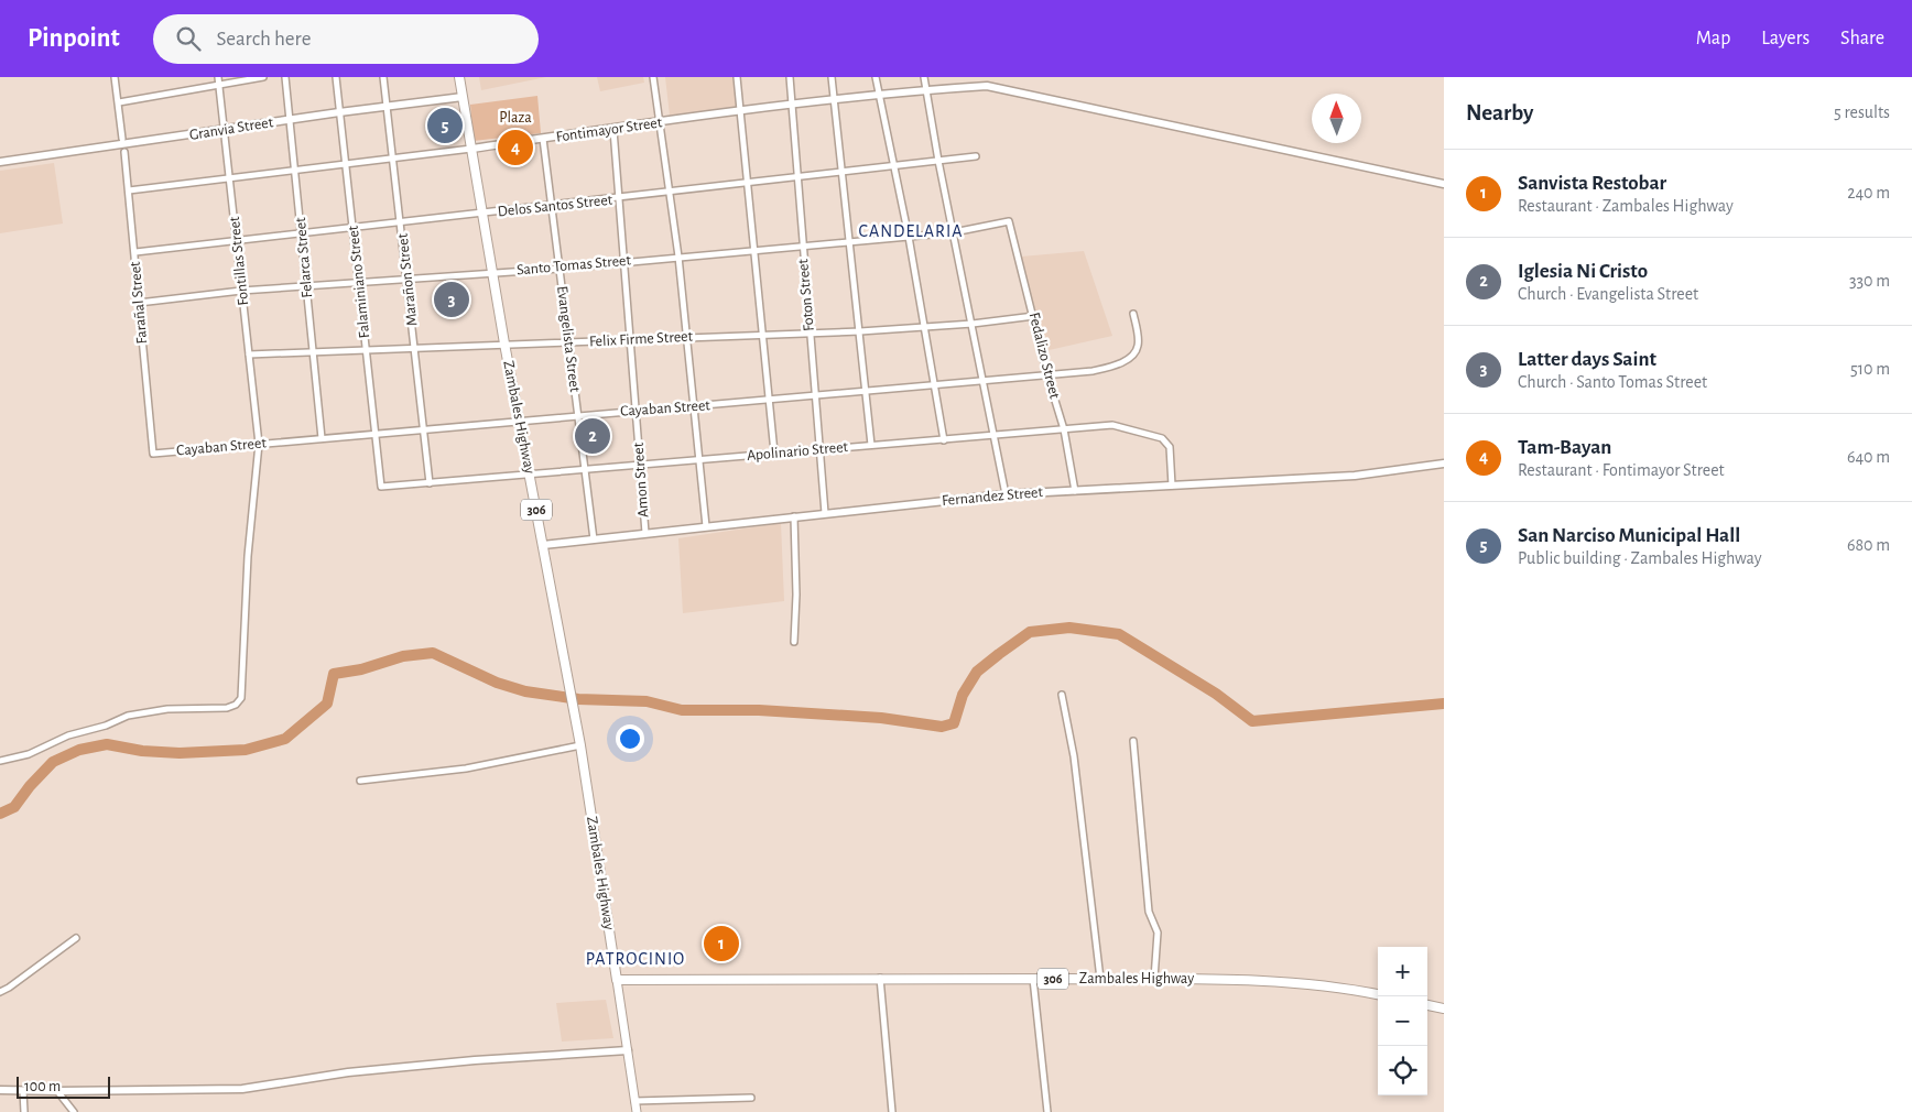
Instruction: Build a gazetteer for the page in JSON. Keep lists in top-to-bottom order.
{
  "streets": {
    "main road": ["Zambales Highway", "306"],
    "street": [
      "Granvia Street",
      "Fontimayor Street",
      "Delos Santos Street",
      "Felarca Street",
      "Fontillas Street",
      "Santo Tomas Street",
      "Marañon Street",
      "Falaminiano Street",
      "Foton Street",
      "Farañal Street",
      "Evangelista Street",
      "Felix Firme Street",
      "Fedalizo Street",
      "Cayaban Street",
      "Apolinario Street",
      "Amon Street",
      "Fernandez Street"
    ]
  },
  "crossings": [
    ["Granvia Street", "Felarca Street"],
    ["Granvia Street", "Fontillas Street"],
    ["Granvia Street", "Marañon Street"],
    ["Granvia Street", "Falaminiano Street"],
    ["Granvia Street", "Zambales Highway"],
    ["Fontimayor Street", "Felarca Street"],
    ["Fontimayor Street", "Fontillas Street"],
    ["Fontimayor Street", "Marañon Street"],
    ["Fontimayor Street", "Falaminiano Street"],
    ["Fontimayor Street", "Foton Street"],
    ["Fontimayor Street", "Farañal Street"],
    ["Fontimayor Street", "Evangelista Street"],
    ["Fontimayor Street", "Zambales Highway"],
    ["Fontimayor Street", "Amon Street"],
    ["Delos Santos Street", "Felarca Street"],
    ["Delos Santos Street", "Fontillas Street"],
    ["Delos Santos Street", "Marañon Street"],
    ["Delos Santos Street", "Falaminiano Street"],
    ["Delos Santos Street", "Foton Street"],
    ["Delos Santos Street", "Farañal Street"],
    ["Delos Santos Street", "Evangelista Street"],
    ["Delos Santos Street", "Zambales Highway"],
    ["Delos Santos Street", "Amon Street"],
    ["Felarca Street", "Santo Tomas Street"],
    ["Felarca Street", "Felix Firme Street"],
    ["Felarca Street", "Cayaban Street"],
    ["Fontillas Street", "Santo Tomas Street"],
    ["Fontillas Street", "Felix Firme Street"],
    ["Fontillas Street", "Cayaban Street"],
    ["Santo Tomas Street", "Marañon Street"],
    ["Santo Tomas Street", "Falaminiano Street"],
    ["Santo Tomas Street", "Foton Street"],
    ["Santo Tomas Street", "Farañal Street"],
    ["Santo Tomas Street", "Evangelista Street"],
    ["Santo Tomas Street", "Fedalizo Street"],
    ["Santo Tomas Street", "Zambales Highway"],
    ["Santo Tomas Street", "Amon Street"],
    ["Marañon Street", "Felix Firme Street"],
    ["Marañon Street", "Cayaban Street"],
    ["Marañon Street", "Apolinario Street"],
    ["Falaminiano Street", "Felix Firme Street"],
    ["Falaminiano Street", "Cayaban Street"],
    ["Falaminiano Street", "Apolinario Street"],
    ["Foton Street", "Felix Firme Street"],
    ["Foton Street", "Cayaban Street"],
    ["Foton Street", "Apolinario Street"],
    ["Foton Street", "Fernandez Street"],
    ["Farañal Street", "Cayaban Street"],
    ["Evangelista Street", "Felix Firme Street"],
    ["Evangelista Street", "Cayaban Street"],
    ["Evangelista Street", "Apolinario Street"],
    ["Evangelista Street", "Fernandez Street"],
    ["Felix Firme Street", "Fedalizo Street"],
    ["Felix Firme Street", "Zambales Highway"],
    ["Felix Firme Street", "Amon Street"],
    ["Fedalizo Street", "Cayaban Street"],
    ["Fedalizo Street", "Apolinario Street"],
    ["Fedalizo Street", "Fernandez Street"],
    ["Cayaban Street", "Zambales Highway"],
    ["Cayaban Street", "Amon Street"],
    ["Zambales Highway", "Apolinario Street"],
    ["Zambales Highway", "Fernandez Street"],
    ["Apolinario Street", "Amon Street"],
    ["Apolinario Street", "Fernandez Street"],
    ["Amon Street", "Fernandez Street"]
  ],
  "districts": ["CANDELARIA", "PATROCINIO"],
  "parks": ["Plaza"],
  "scale_bar": "100 m",
  "north": "top",
  "page": {
    "header": "Pinpoint",
    "search": "Search here",
    "nav": ["Map", "Layers", "Share"],
    "heading": ["Nearby", "5 results"],
    "pins": [
      "5",
      "4",
      "3",
      "2",
      "1"
    ],
    "list": [
      {
        "mark": "1",
        "name": "Sanvista Restobar",
        "note": "Restaurant · Zambales Highway",
        "value": "240 m"
      },
      {
        "mark": "2",
        "name": "Iglesia Ni Cristo",
        "note": "Church · Evangelista Street",
        "value": "330 m"
      },
      {
        "mark": "3",
        "name": "Latter days Saint",
        "note": "Church · Santo Tomas Street",
        "value": "510 m"
      },
      {
        "mark": "4",
        "name": "Tam-Bayan",
        "note": "Restaurant · Fontimayor Street",
        "value": "640 m"
      },
      {
        "mark": "5",
        "name": "San Narciso Municipal Hall",
        "note": "Public building · Zambales Highway",
        "value": "680 m"
      }
    ],
    "map_buttons": ["+", "−"],
    "scale": "100 m"
  }
}
